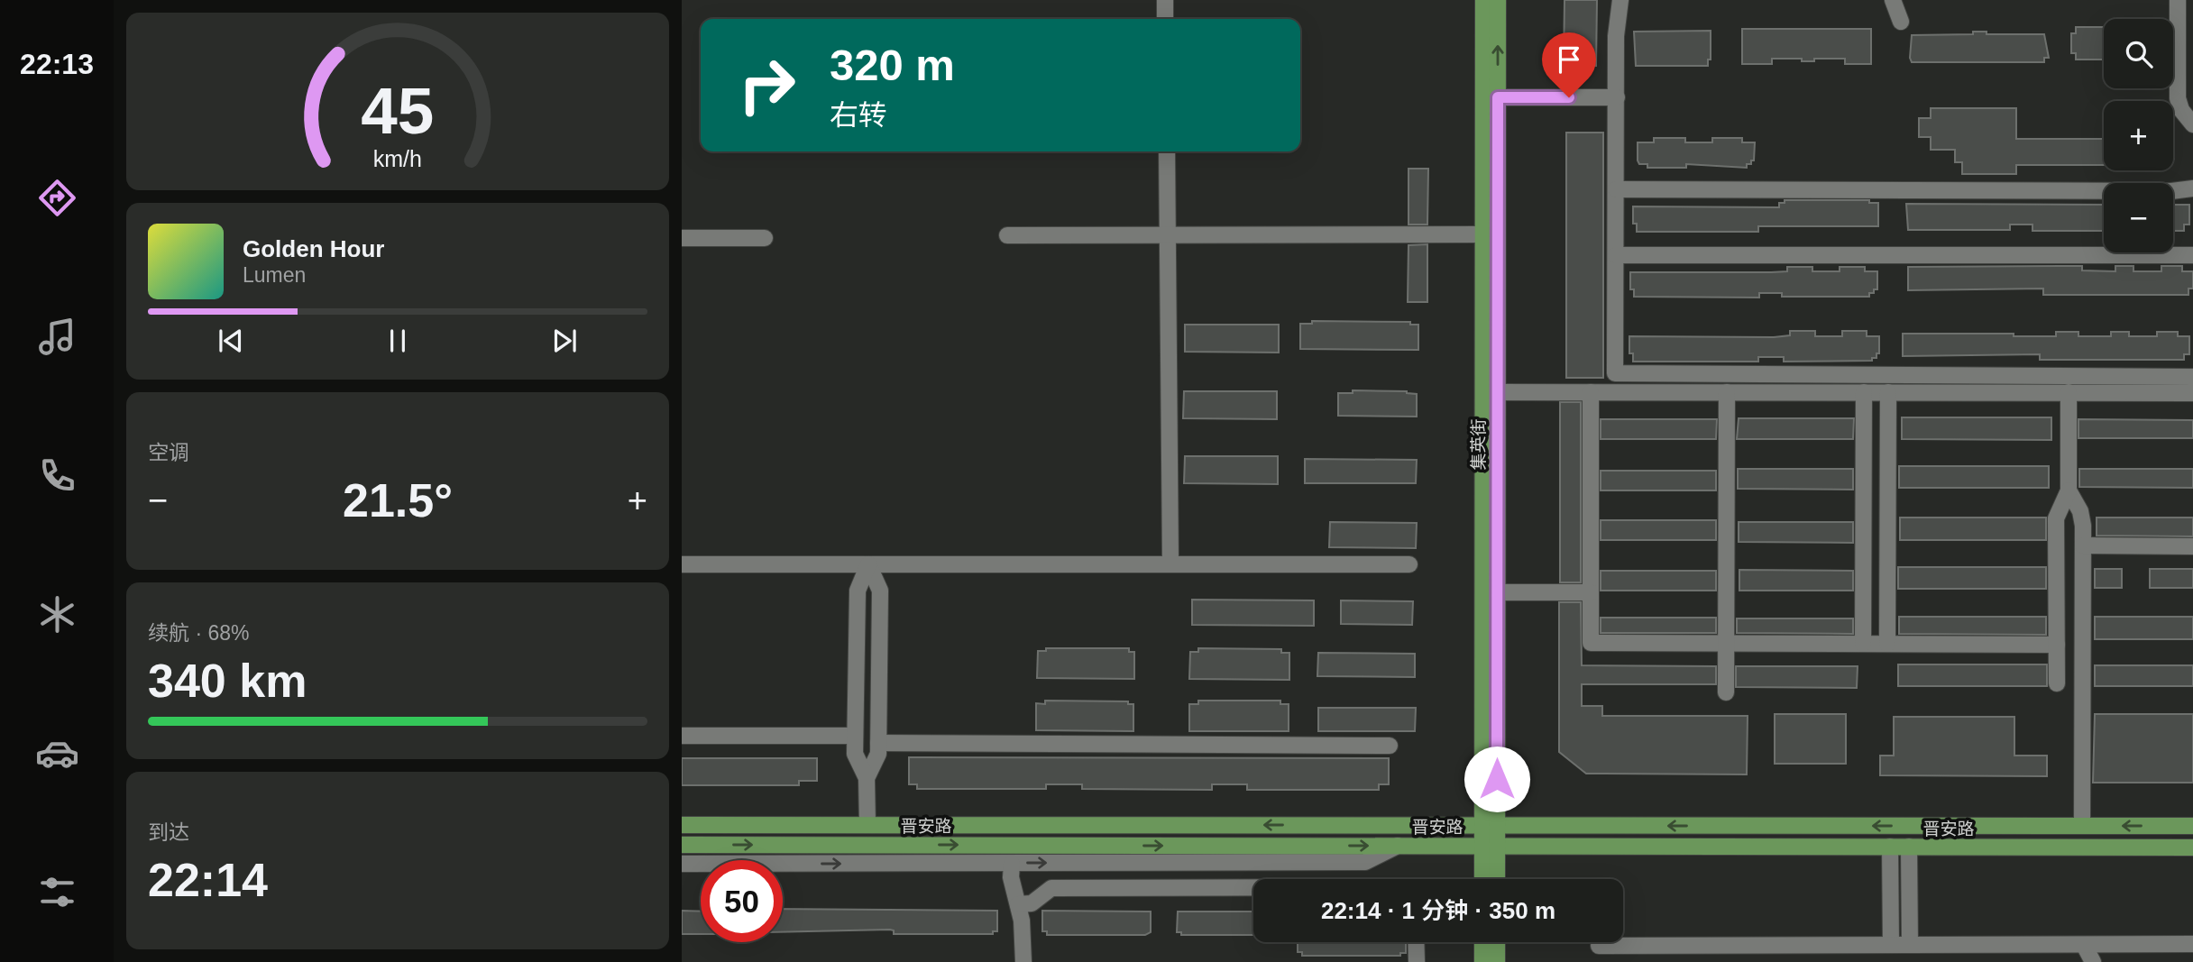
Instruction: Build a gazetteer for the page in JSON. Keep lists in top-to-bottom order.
{
  "streets": {
    "main road": ["集英街", "晋安路"]
  },
  "crossings": [
    ["集英街", "晋安路"]
  ],
  "page": {
    "tabs": "22:13",
    "map_buttons": ["+", "−"],
    "turn": ["320 m", "右转"],
    "song": ["Golden Hour", "Lumen"],
    "tile": [
      "空调",
      ["续航 · 68%", "340 km"],
      ["到达", "22:14"]
    ],
    "heat": ["−", "21.5°", "+"],
    "limit": "50",
    "trip": "22:14 · 1 分钟 · 350 m",
    "gauge": ["45", "km/h"]
  }
}
